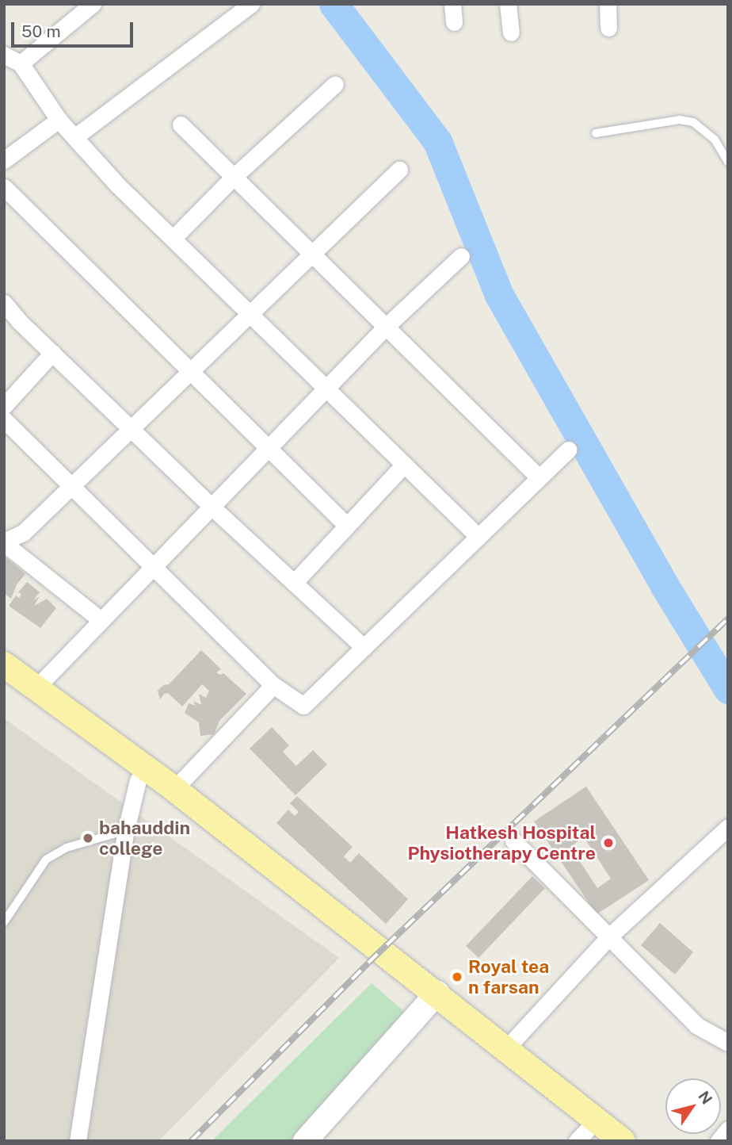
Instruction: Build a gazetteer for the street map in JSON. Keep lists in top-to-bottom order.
{
  "places": ["bahauddin college", "Hatkesh Hospital Physiotherapy Centre", "Royal tea n farsan"],
  "scale_bar": "50 m",
  "north": "top right"
}
